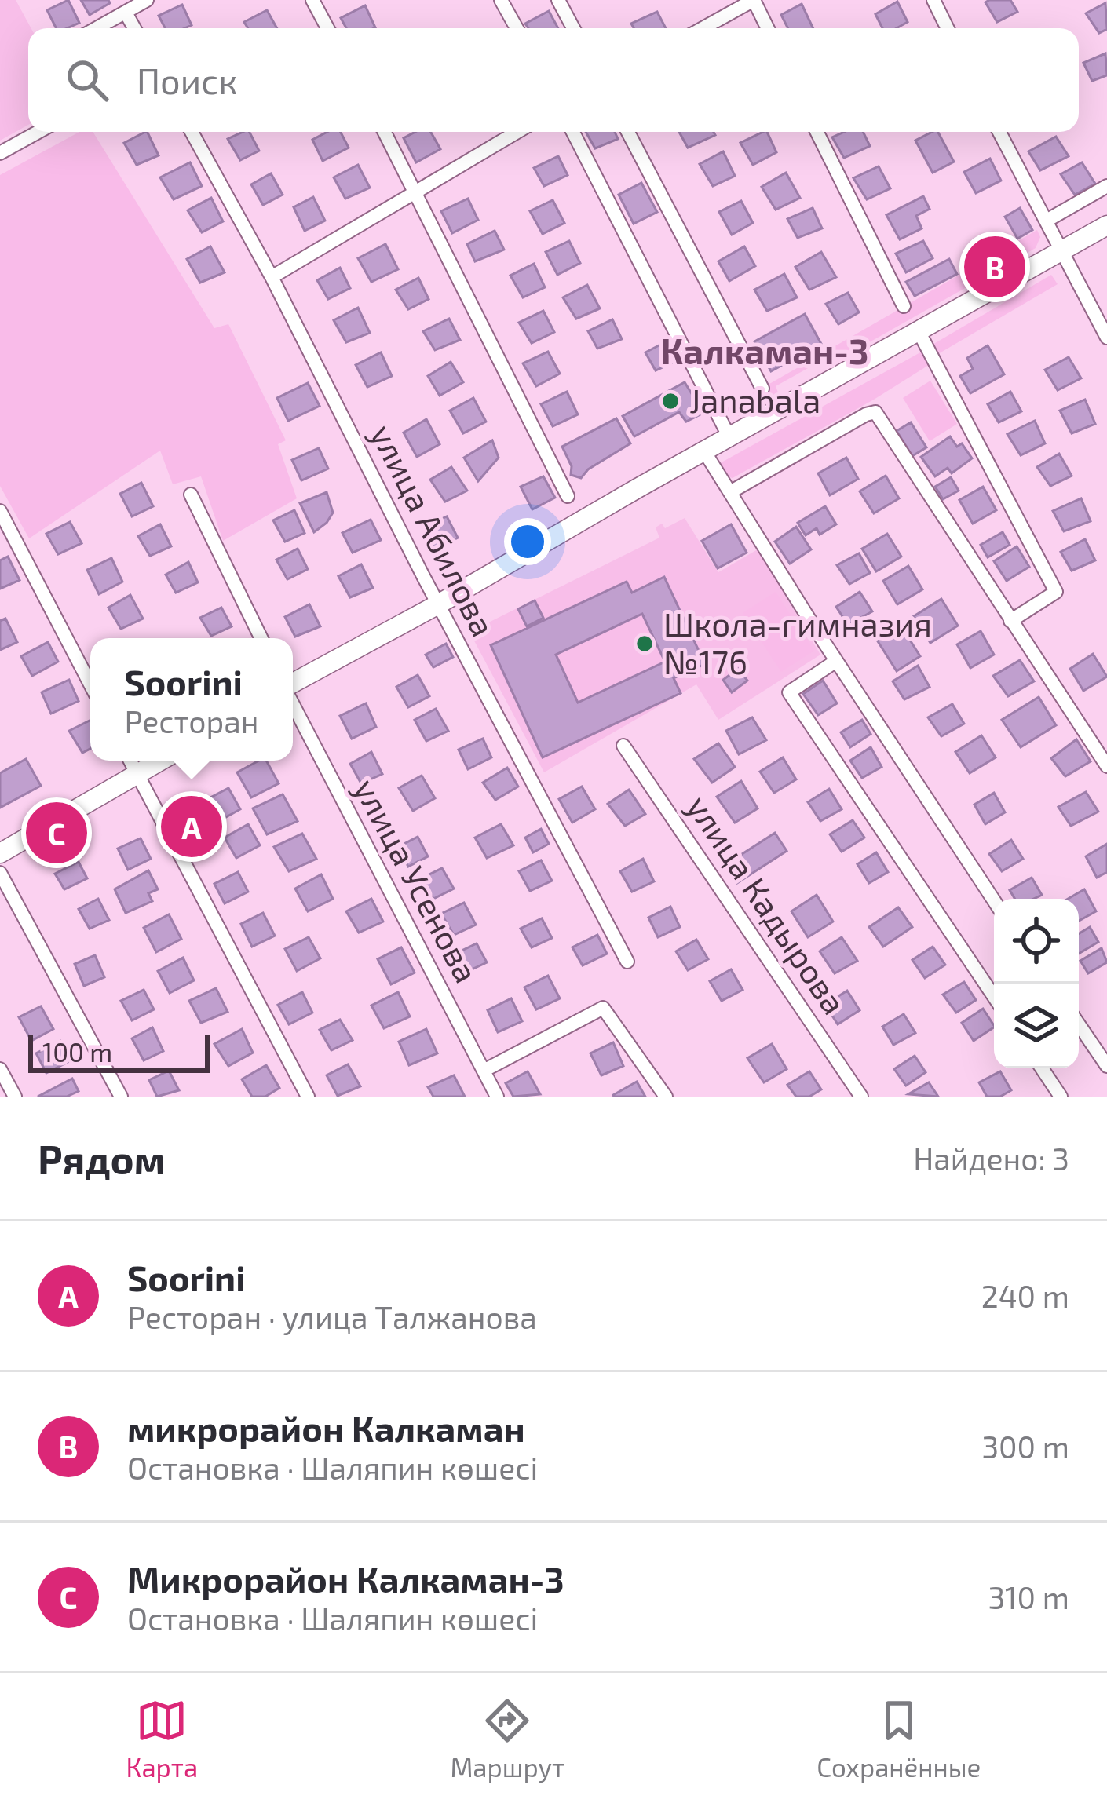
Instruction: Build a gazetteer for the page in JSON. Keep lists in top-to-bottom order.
{
  "streets": {
    "street": ["улица Абилова", "улица Усенова", "улица Кадырова"]
  },
  "districts": ["Калкаман-3"],
  "places": ["Janabala", "Школа-гимназия №176"],
  "scale_bar": "100 m",
  "page": {
    "search": "Поиск",
    "pins": ["B", "A", "C"],
    "popup": ["Soorini", "Ресторан"],
    "scale": "100 m",
    "heading": ["Рядом", "Найдено: 3"],
    "list": [
      {
        "mark": "A",
        "name": "Soorini",
        "note": "Ресторан · улица Талжанова",
        "value": "240 m"
      },
      {
        "mark": "B",
        "name": "микрорайон Калкаман",
        "note": "Остановка · Шаляпин көшесі",
        "value": "300 m"
      },
      {
        "mark": "C",
        "name": "Микрорайон Калкаман-3",
        "note": "Остановка · Шаляпин көшесі",
        "value": "310 m"
      }
    ],
    "nav": ["Карта", "Маршрут", "Сохранённые"]
  }
}
